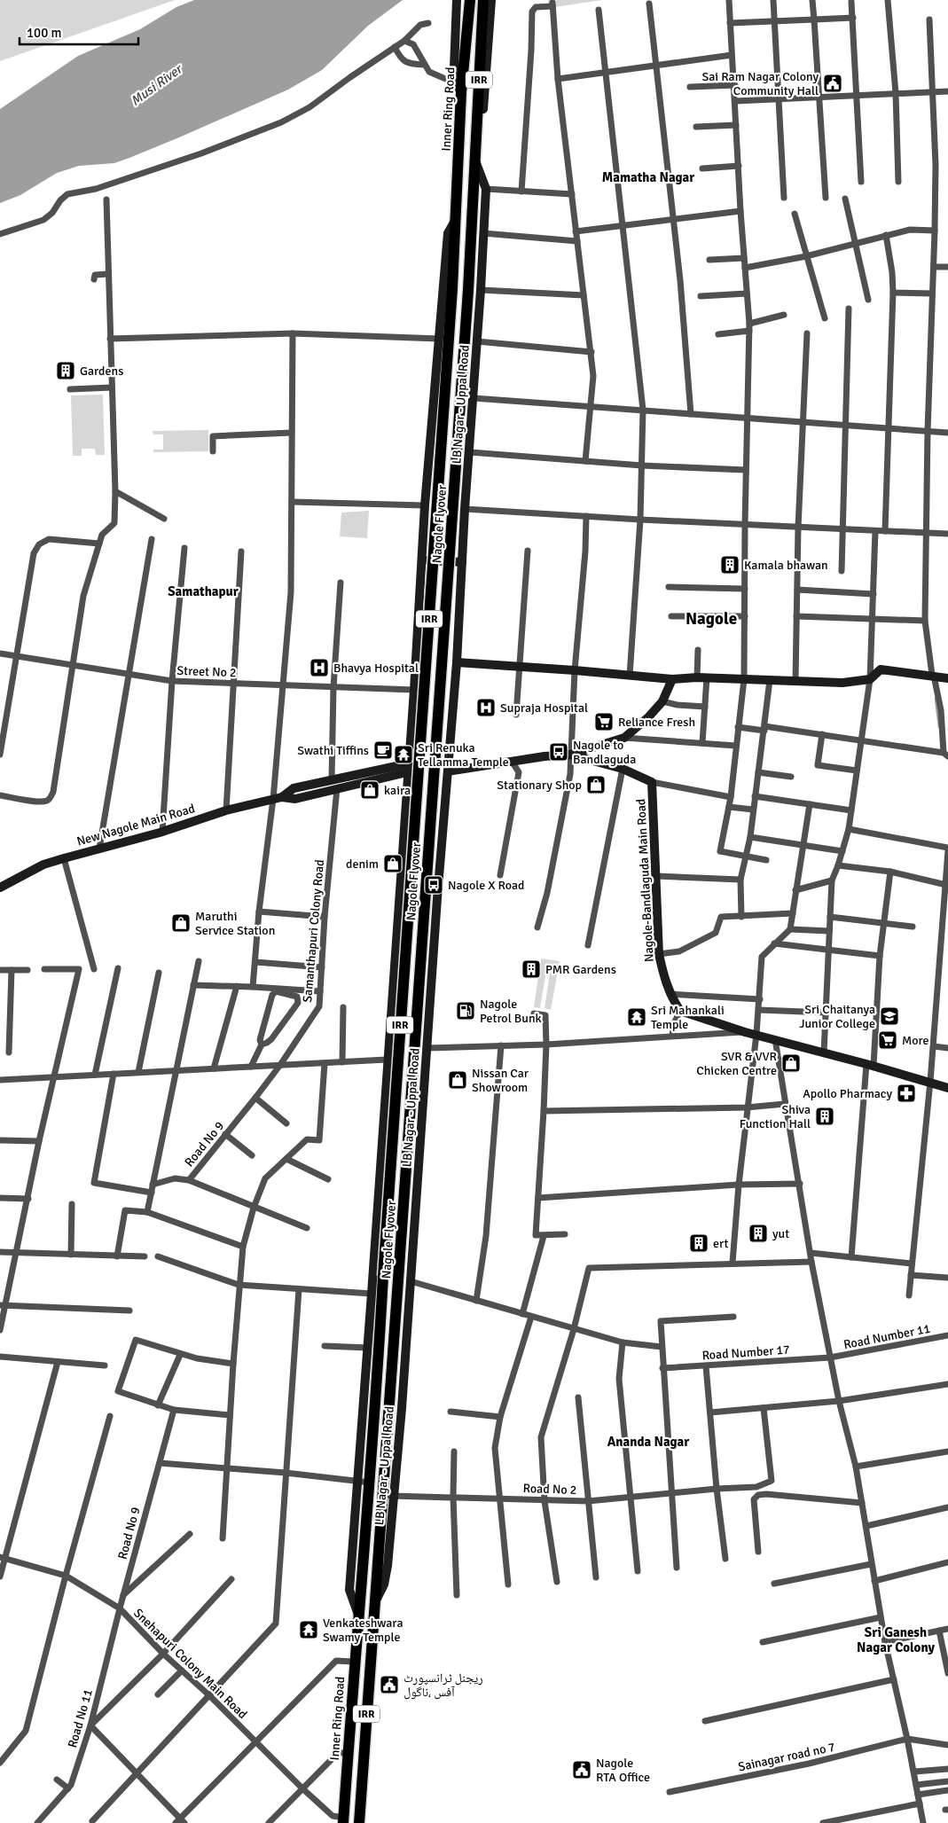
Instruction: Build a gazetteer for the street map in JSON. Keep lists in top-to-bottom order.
{
  "streets": {
    "highway": ["IRR", "Inner Ring Road", "Nagole Flyover"],
    "street": [
      "LB Nagar - Uppal Road",
      "Street No 2",
      "New Nagole Main Road",
      "Nagole-Bandlaguda Main Road",
      "Samanthapuri Colony Road",
      "Road No 9",
      "Road Number 11",
      "Road Number 17",
      "Road No 2",
      "Snehapuri Colony Main Road",
      "Road No 11",
      "Sainagar road no 7"
    ]
  },
  "crossings": [
    ["IRR", "LB Nagar - Uppal Road"],
    ["IRR", "Nagole Flyover"],
    ["Inner Ring Road", "LB Nagar - Uppal Road"],
    ["Inner Ring Road", "Nagole Flyover"],
    ["Inner Ring Road", "Snehapuri Colony Main Road"],
    ["LB Nagar - Uppal Road", "Nagole Flyover"],
    ["LB Nagar - Uppal Road", "Street No 2"],
    ["LB Nagar - Uppal Road", "New Nagole Main Road"],
    ["LB Nagar - Uppal Road", "Nagole-Bandlaguda Main Road"],
    ["LB Nagar - Uppal Road", "Road No 2"],
    ["Nagole Flyover", "Road No 2"],
    ["New Nagole Main Road", "Samanthapuri Colony Road"],
    ["Samanthapuri Colony Road", "Road No 9"],
    ["Road No 9", "Snehapuri Colony Main Road"],
    ["Road No 9", "Road No 11"],
    ["Road Number 11", "Road Number 17"],
    ["Snehapuri Colony Main Road", "Road No 11"]
  ],
  "districts": [
    "Mamatha Nagar",
    "Samathapur",
    "Nagole",
    "Ananda Nagar",
    "Sri Ganesh Nagar Colony"
  ],
  "water": ["Musi River"],
  "places": {
    "public building": ["Sai Ram Nagar Colony Community Hall", "ریجنل ٹرانسپورٹ آفس ،ناگول", "Nagole RTA Office"],
    "building": [
      "Gardens",
      "Kamala bhawan",
      "PMR Gardens",
      "Shiva Function Hall",
      "yut",
      "ert"
    ],
    "hospital": ["Bhavya Hospital", "Supraja Hospital"],
    "supermarket": ["Reliance Fresh", "More"],
    "cafe": ["Swathi Tiffins"],
    "bus stop": ["Nagole to Bandlaguda", "Nagole X Road"],
    "temple": ["Sri Renuka Tellamma Temple", "Sri Mahankali Temple", "Venkateshwara Swamy Temple"],
    "shop": [
      "Stationary Shop",
      "kaira",
      "denim",
      "Maruthi Service Station",
      "SVR & VVR Chicken Centre",
      "Nissan Car Showroom"
    ],
    "fuel station": ["Nagole Petrol Bunk"],
    "school or university": ["Sri Chaitanya Junior College"],
    "pharmacy": ["Apollo Pharmacy"]
  },
  "scale_bar": "100 m"
}
